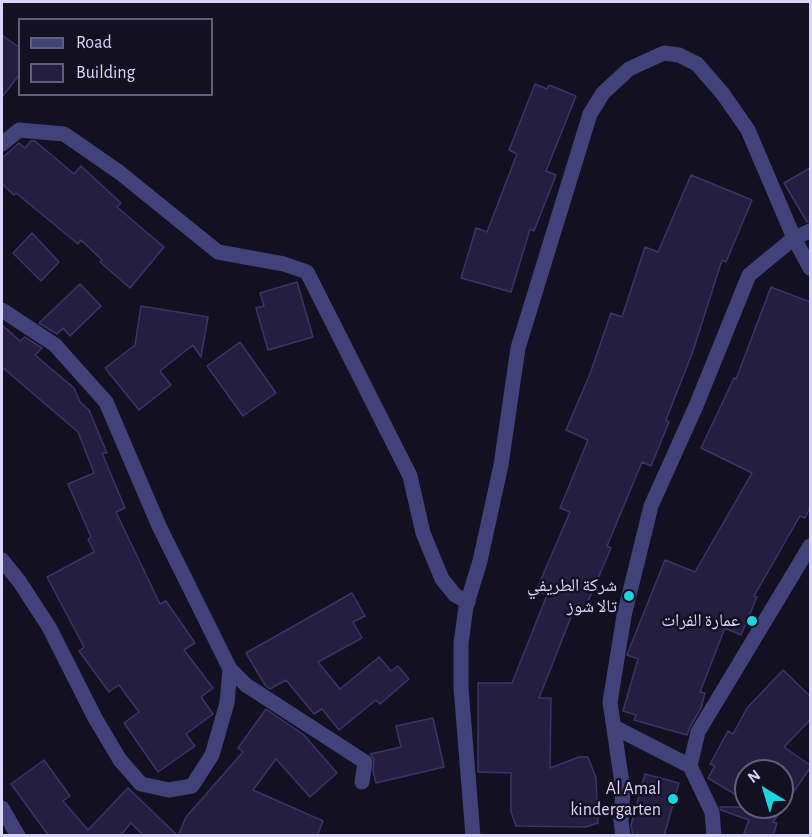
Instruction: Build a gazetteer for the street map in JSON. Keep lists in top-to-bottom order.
{
  "places": ["شركة الطريفي تالا شوز", "عمارة الفرات", "Al Amal kindergarten"],
  "legend": ["Road", "Building"],
  "north": "top left"
}
